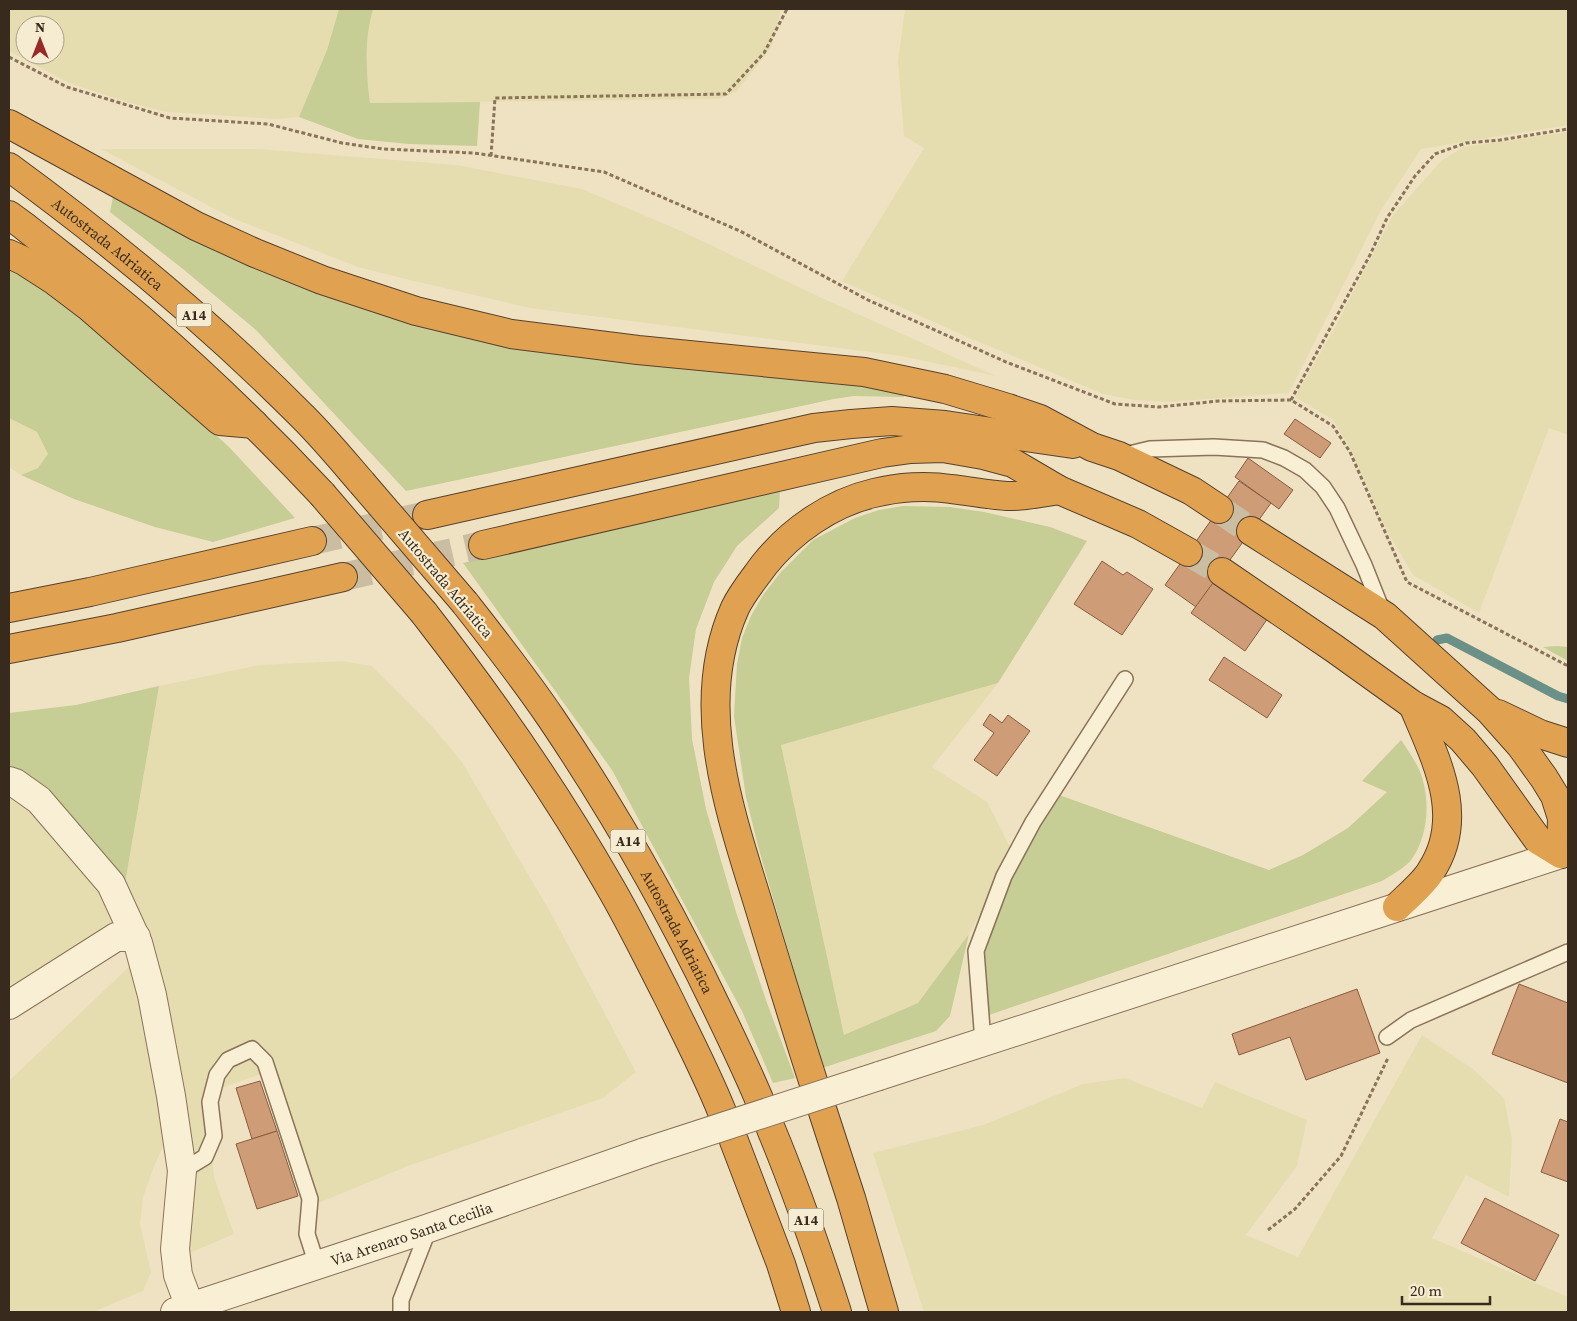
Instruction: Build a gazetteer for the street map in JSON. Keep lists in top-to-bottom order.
{
  "streets": {
    "highway": ["Autostrada Adriatica", "A14"],
    "street": ["Via Arenaro Santa Cecilia"]
  },
  "scale_bar": "20 m",
  "north": "top"
}
